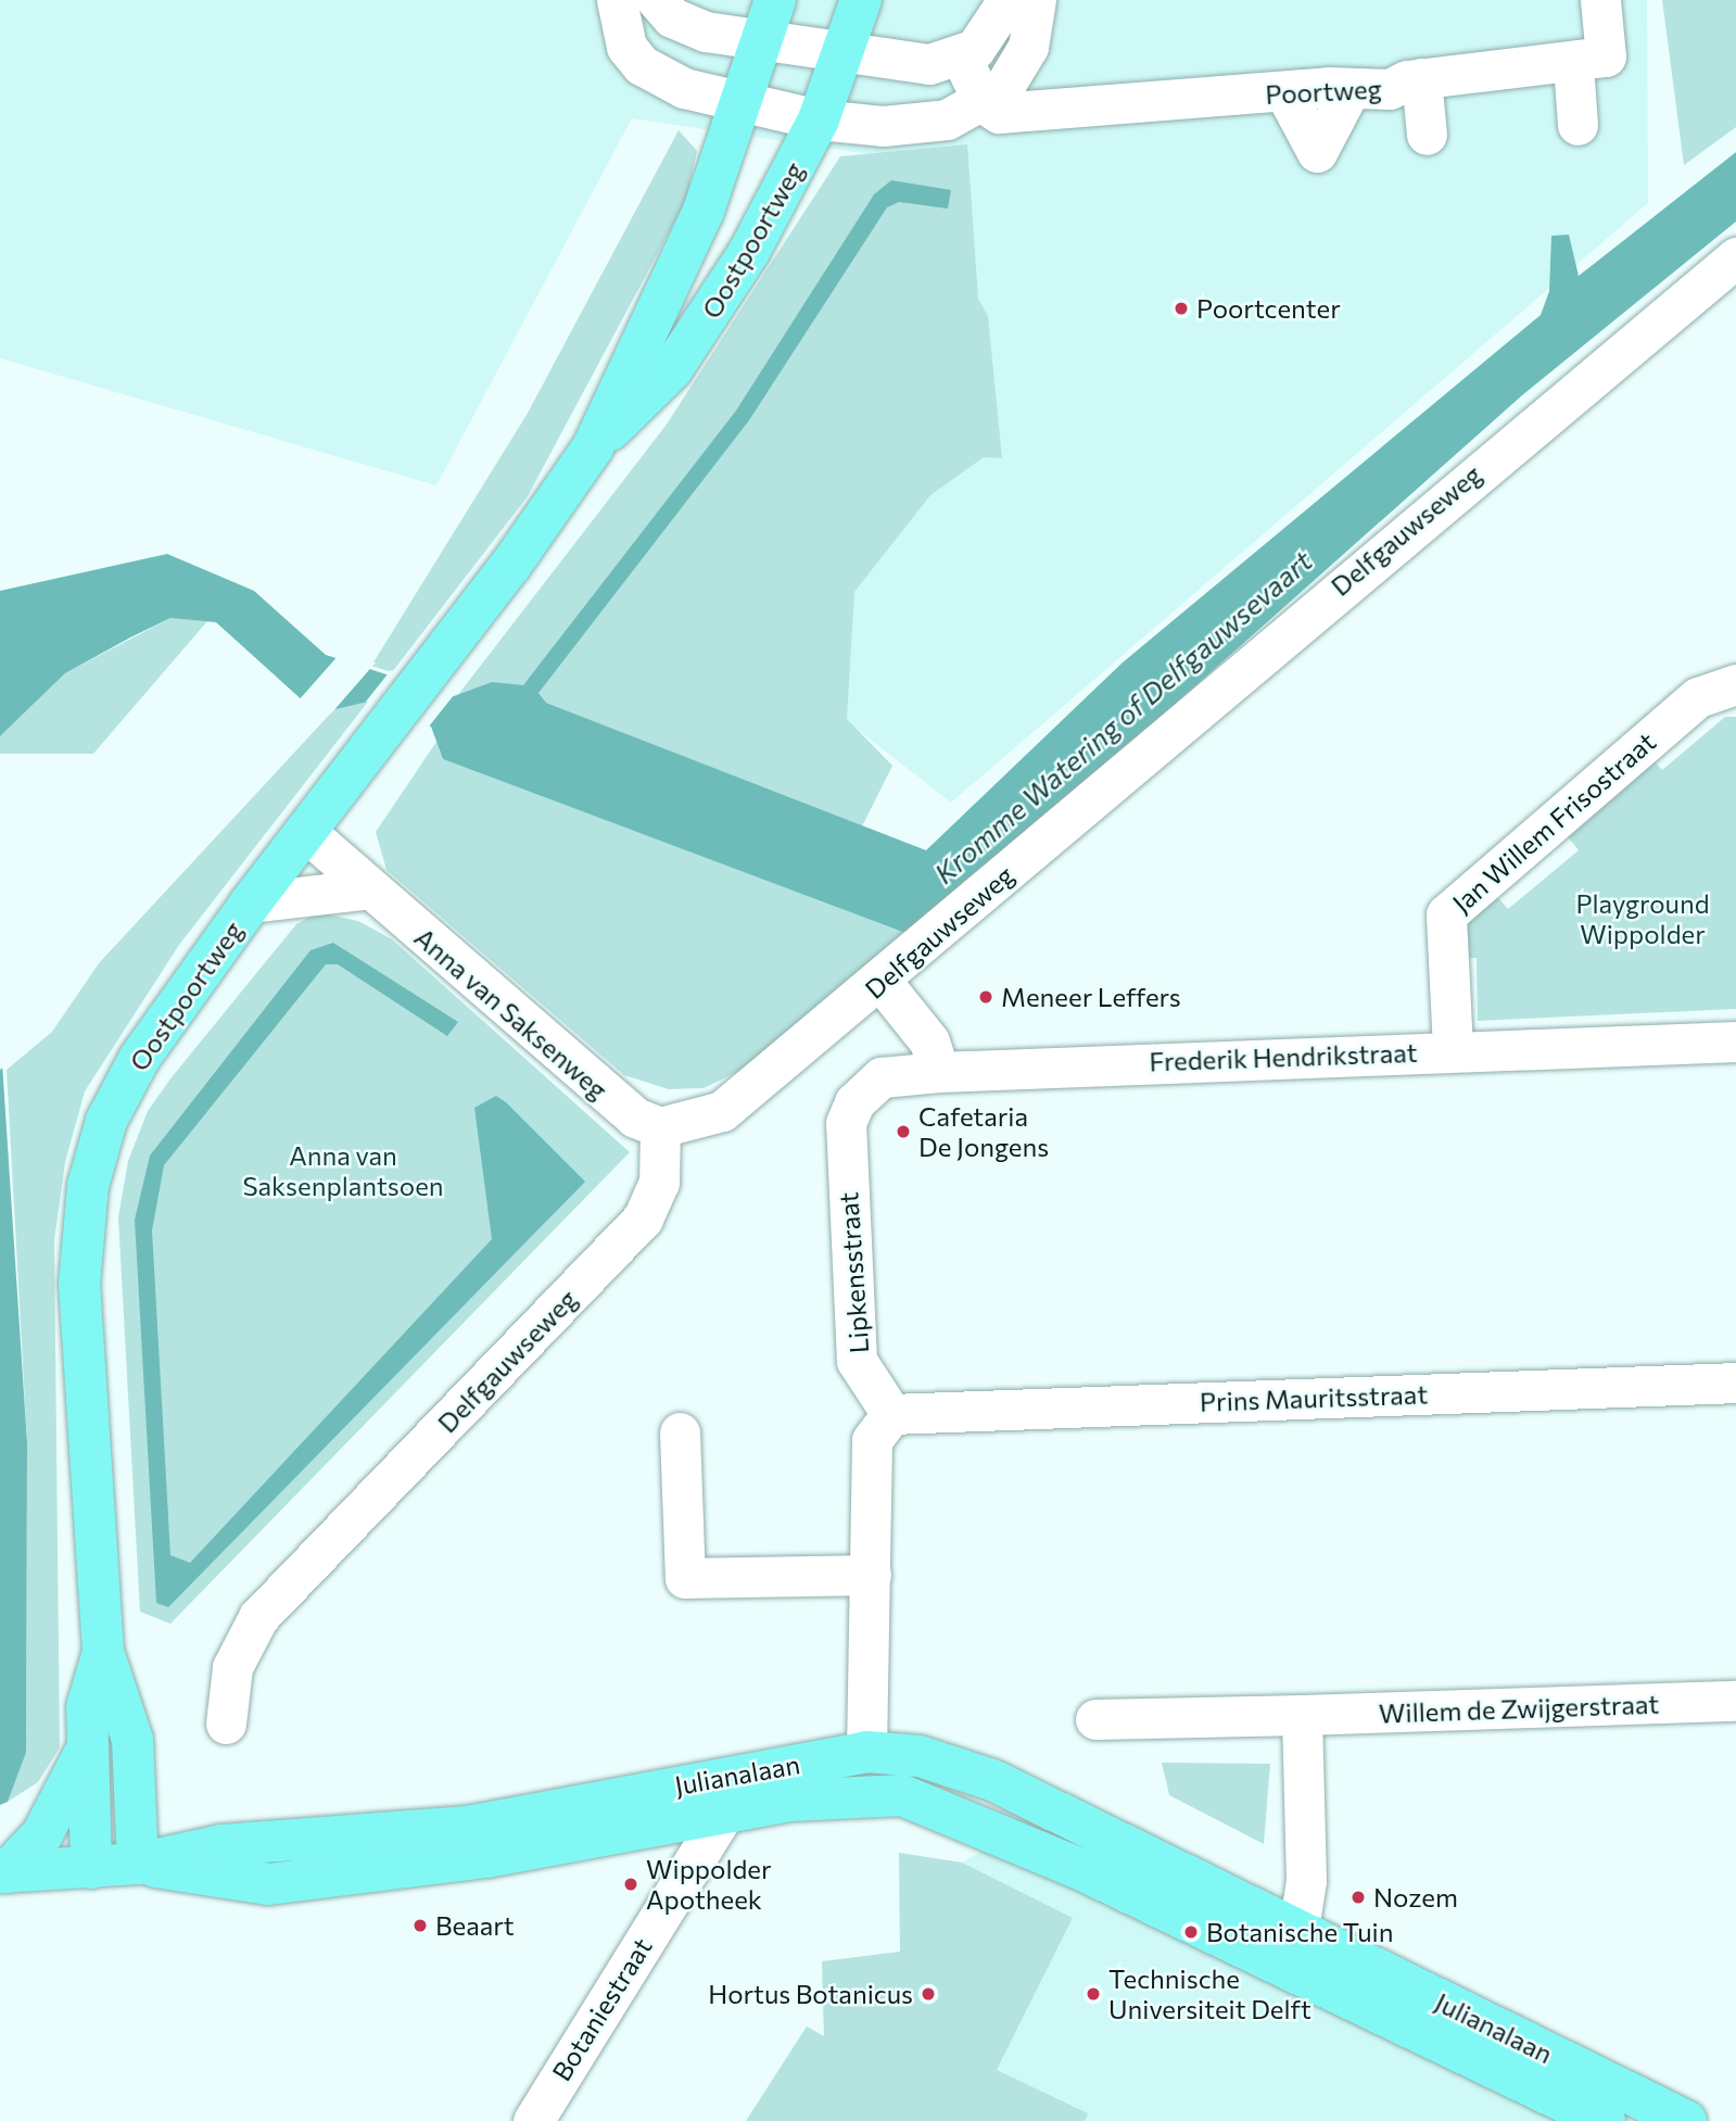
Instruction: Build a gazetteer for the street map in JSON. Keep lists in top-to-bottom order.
{
  "streets": {
    "main road": ["Oostpoortweg", "Julianalaan"],
    "street": [
      "Poortweg",
      "Delfgauwseweg",
      "Jan Willem Frisostraat",
      "Anna van Saksenweg",
      "Frederik Hendrikstraat",
      "Lipkensstraat",
      "Prins Mauritsstraat",
      "Willem de Zwijgerstraat",
      "Botaniestraat"
    ]
  },
  "crossings": [
    ["Oostpoortweg", "Anna van Saksenweg"],
    ["Oostpoortweg", "Julianalaan"],
    ["Delfgauwseweg", "Anna van Saksenweg"],
    ["Jan Willem Frisostraat", "Frederik Hendrikstraat"],
    ["Frederik Hendrikstraat", "Lipkensstraat"],
    ["Lipkensstraat", "Prins Mauritsstraat"],
    ["Julianalaan", "Botaniestraat"]
  ],
  "water": ["Kromme Watering of Delfgauwsevaart"],
  "parks": ["Playground Wippolder", "Anna van Saksenplantsoen"],
  "places": [
    "Poortcenter",
    "Meneer Leffers",
    "Cafetaria De Jongens",
    "Wippolder Apotheek",
    "Nozem",
    "Beaart",
    "Botanische Tuin",
    "Hortus Botanicus",
    "Technische Universiteit Delft"
  ]
}
